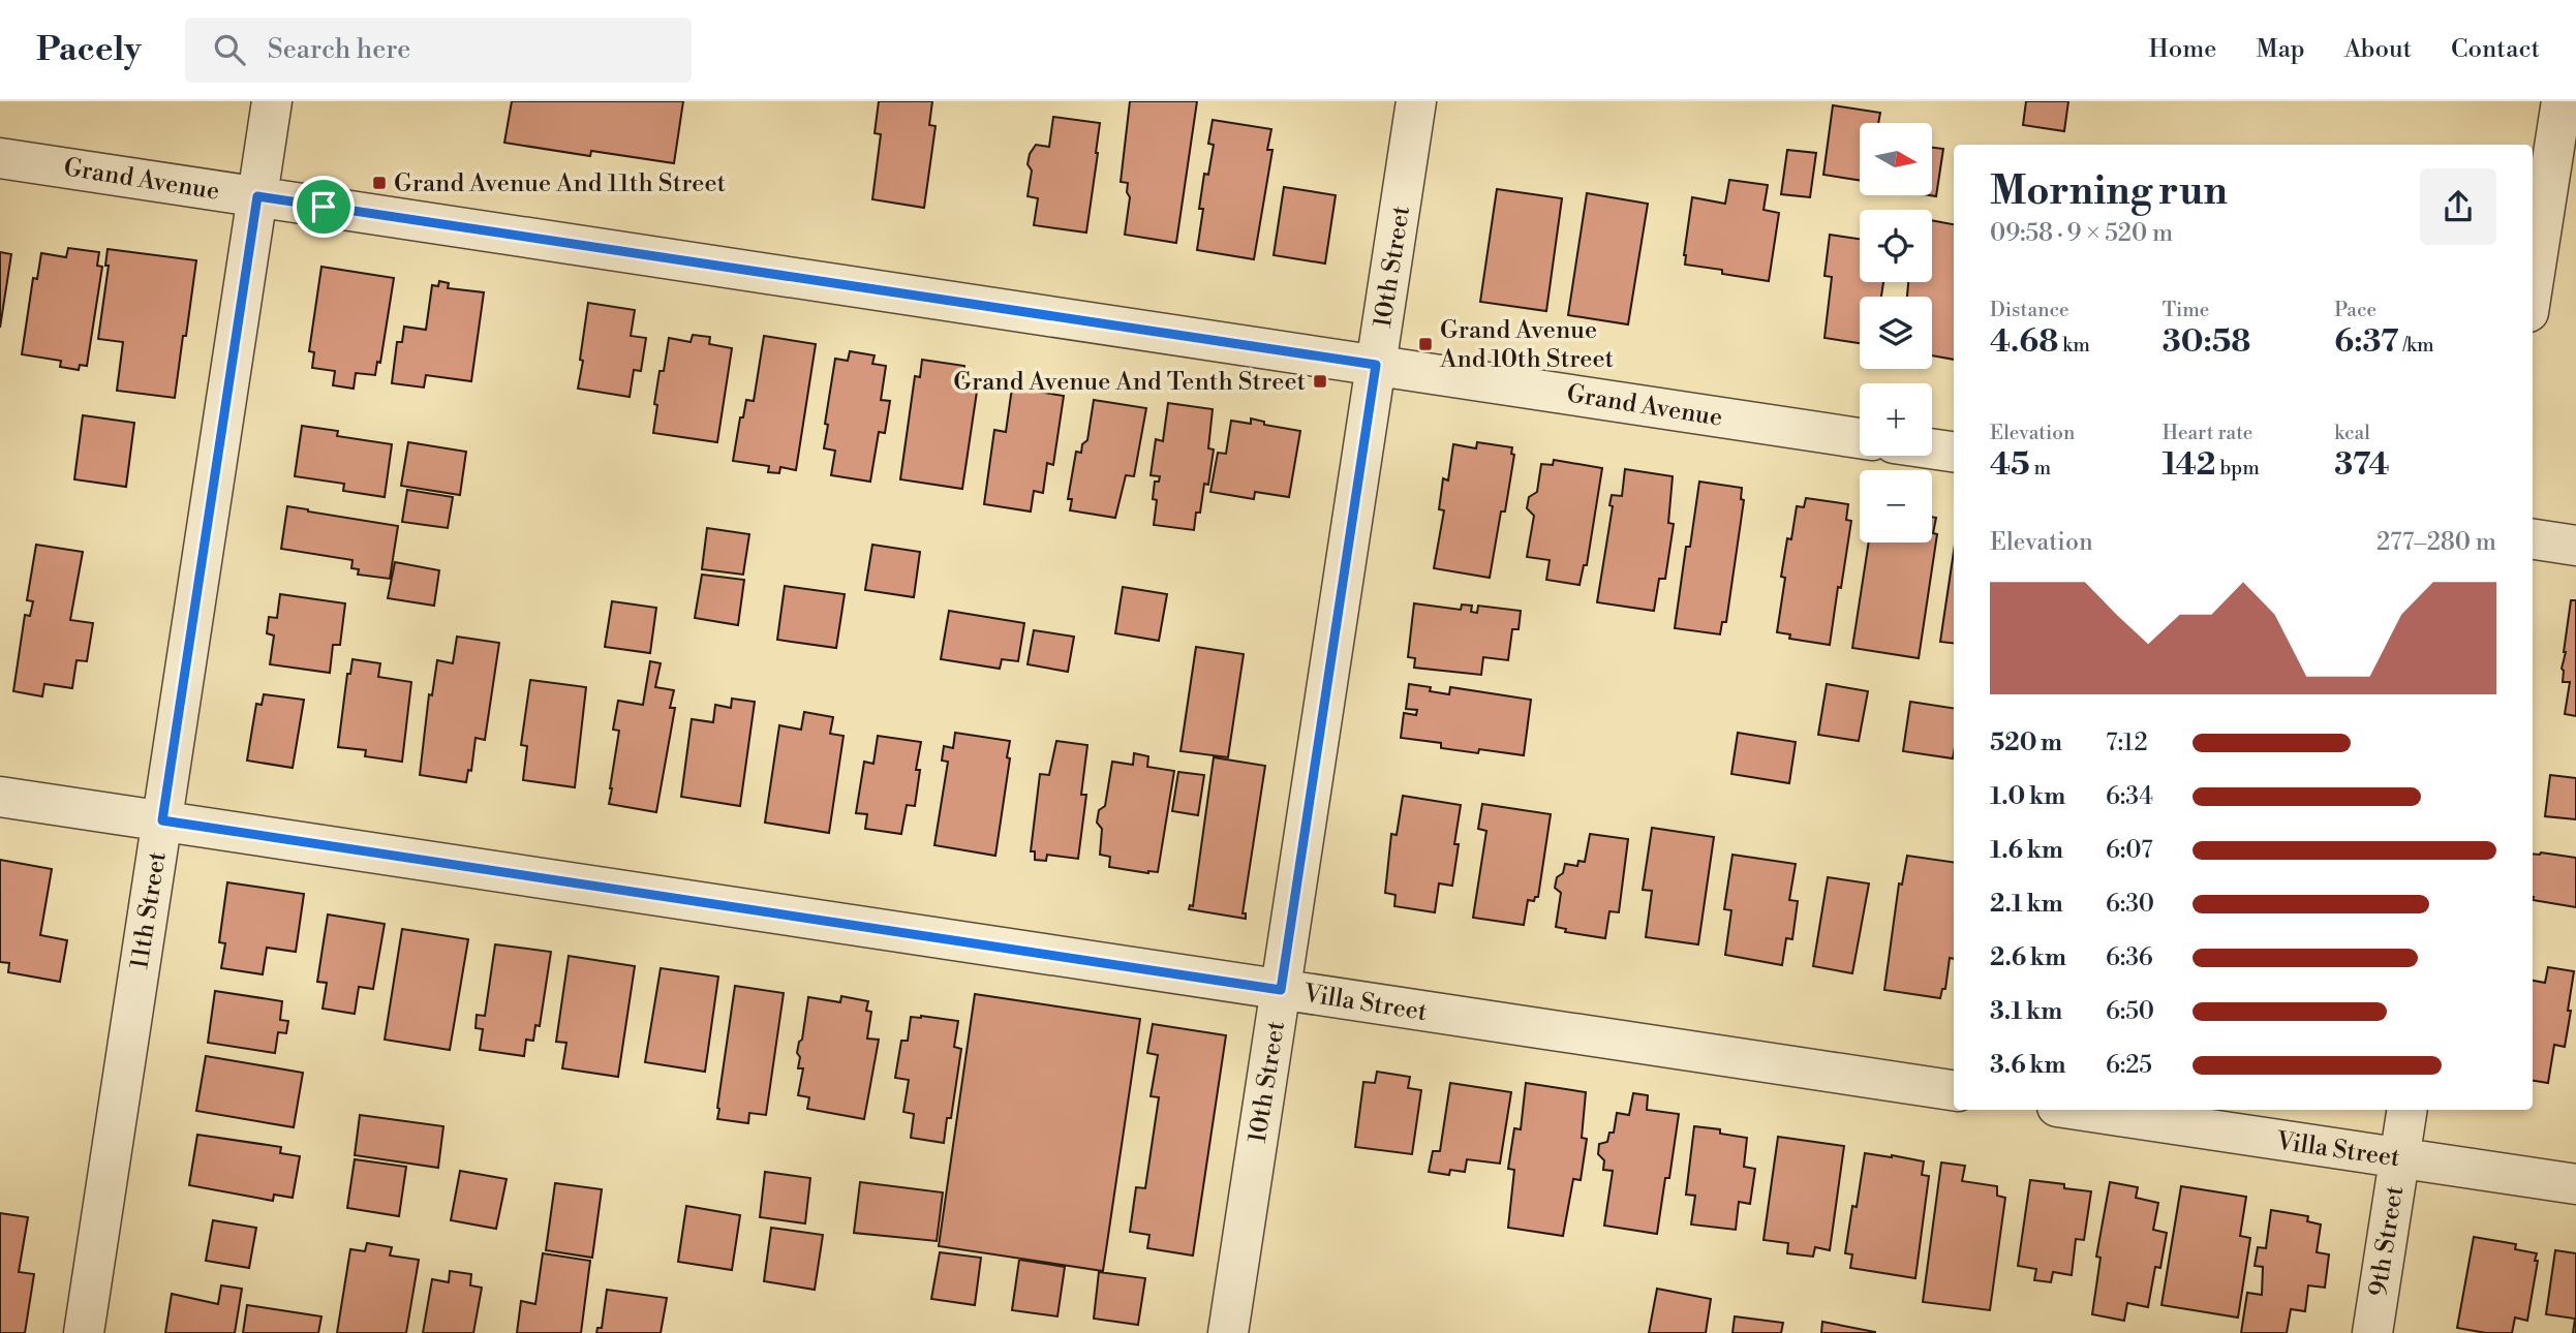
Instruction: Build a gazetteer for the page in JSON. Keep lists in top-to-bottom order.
{
  "streets": {
    "street": [
      "Grand Avenue",
      "10th Street",
      "11th Street",
      "Villa Street",
      "9th Street"
    ]
  },
  "crossings": [
    ["Grand Avenue", "10th Street"],
    ["Grand Avenue", "11th Street"],
    ["10th Street", "Villa Street"],
    ["11th Street", "Villa Street"],
    ["Villa Street", "9th Street"]
  ],
  "places": {
    "transit": ["Grand Avenue And 11th Street", "Grand Avenue And 10th Street", "Grand Avenue And Tenth Street"]
  },
  "north": "right",
  "page": {
    "header": "Pacely",
    "search": "Search here",
    "nav": [
      "Home",
      "Map",
      "About",
      "Contact"
    ],
    "map_buttons": ["+", "−"],
    "heading": ["Morning run", "09:58 · 9 × 520 m"],
    "stats": [
      ["Distance", "4.68 km"],
      ["Time", "30:58"],
      ["Pace", "6:37 /km"],
      ["Elevation", "45 m"],
      ["Heart rate", "142 bpm"],
      ["kcal", "374"]
    ],
    "chart": ["Elevation", "277–280 m"],
    "list": [
      {
        "name": "520 m",
        "note": "7:12"
      },
      {
        "name": "1.0 km",
        "note": "6:34"
      },
      {
        "name": "1.6 km",
        "note": "6:07"
      },
      {
        "name": "2.1 km",
        "note": "6:30"
      },
      {
        "name": "2.6 km",
        "note": "6:36"
      },
      {
        "name": "3.1 km",
        "note": "6:50"
      },
      {
        "name": "3.6 km",
        "note": "6:25"
      }
    ]
  }
}
